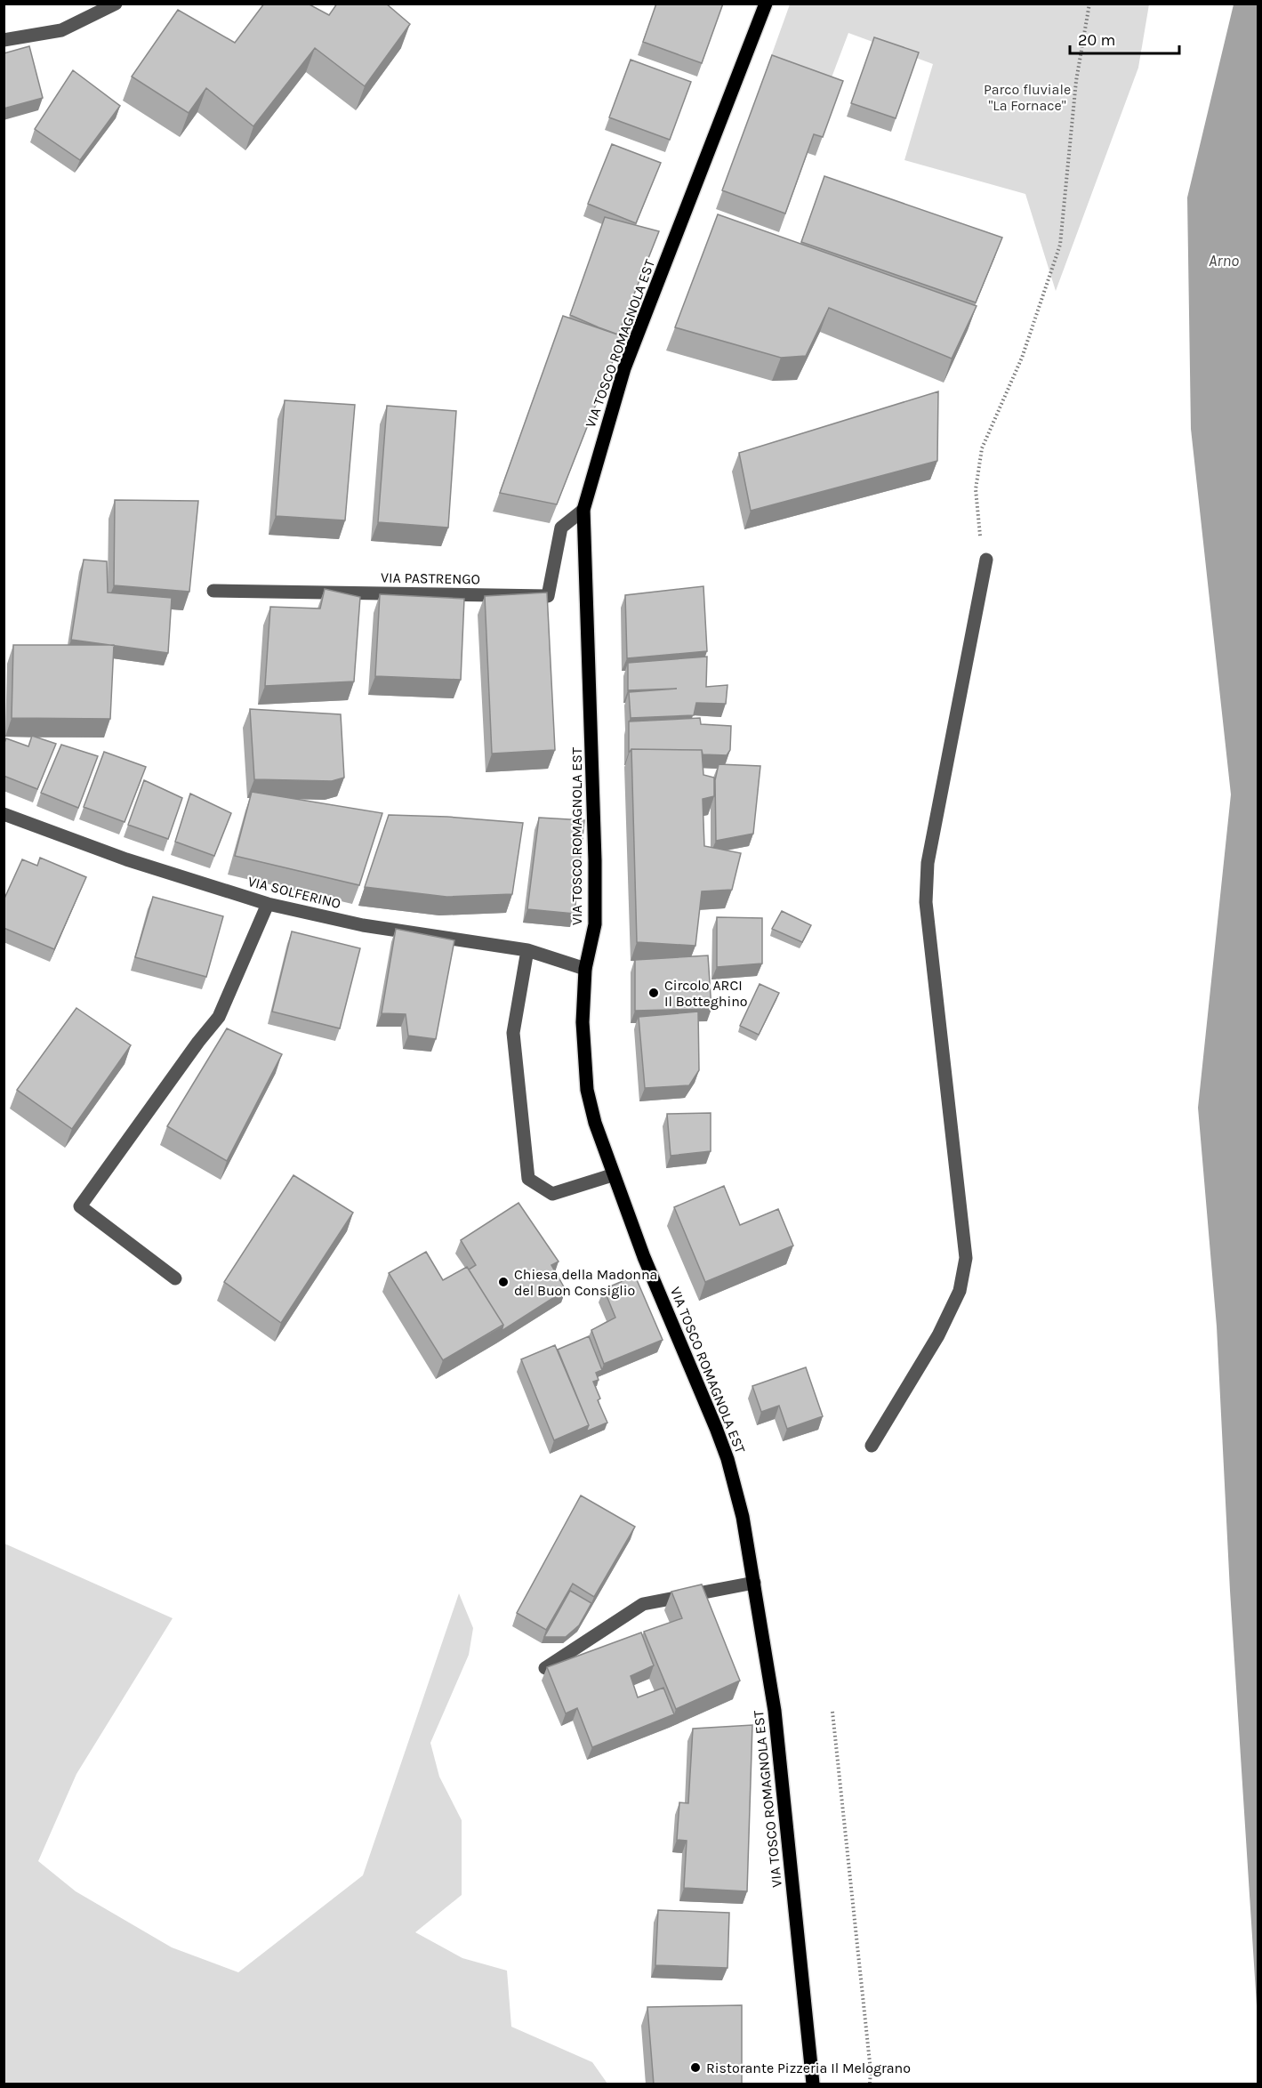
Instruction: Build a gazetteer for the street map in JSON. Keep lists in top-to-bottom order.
{
  "streets": {
    "main road": ["VIA TOSCO ROMAGNOLA EST"],
    "street": ["VIA PASTRENGO", "VIA SOLFERINO"]
  },
  "crossings": [
    ["VIA TOSCO ROMAGNOLA EST", "VIA PASTRENGO"],
    ["VIA TOSCO ROMAGNOLA EST", "VIA SOLFERINO"]
  ],
  "water": ["Arno"],
  "parks": ["Parco fluviale \"La Fornace\""],
  "places": ["Circolo ARCI Il Botteghino", "Chiesa della Madonna del Buon Consiglio", "Ristorante Pizzeria Il Melograno"],
  "scale_bar": "20 m"
}
